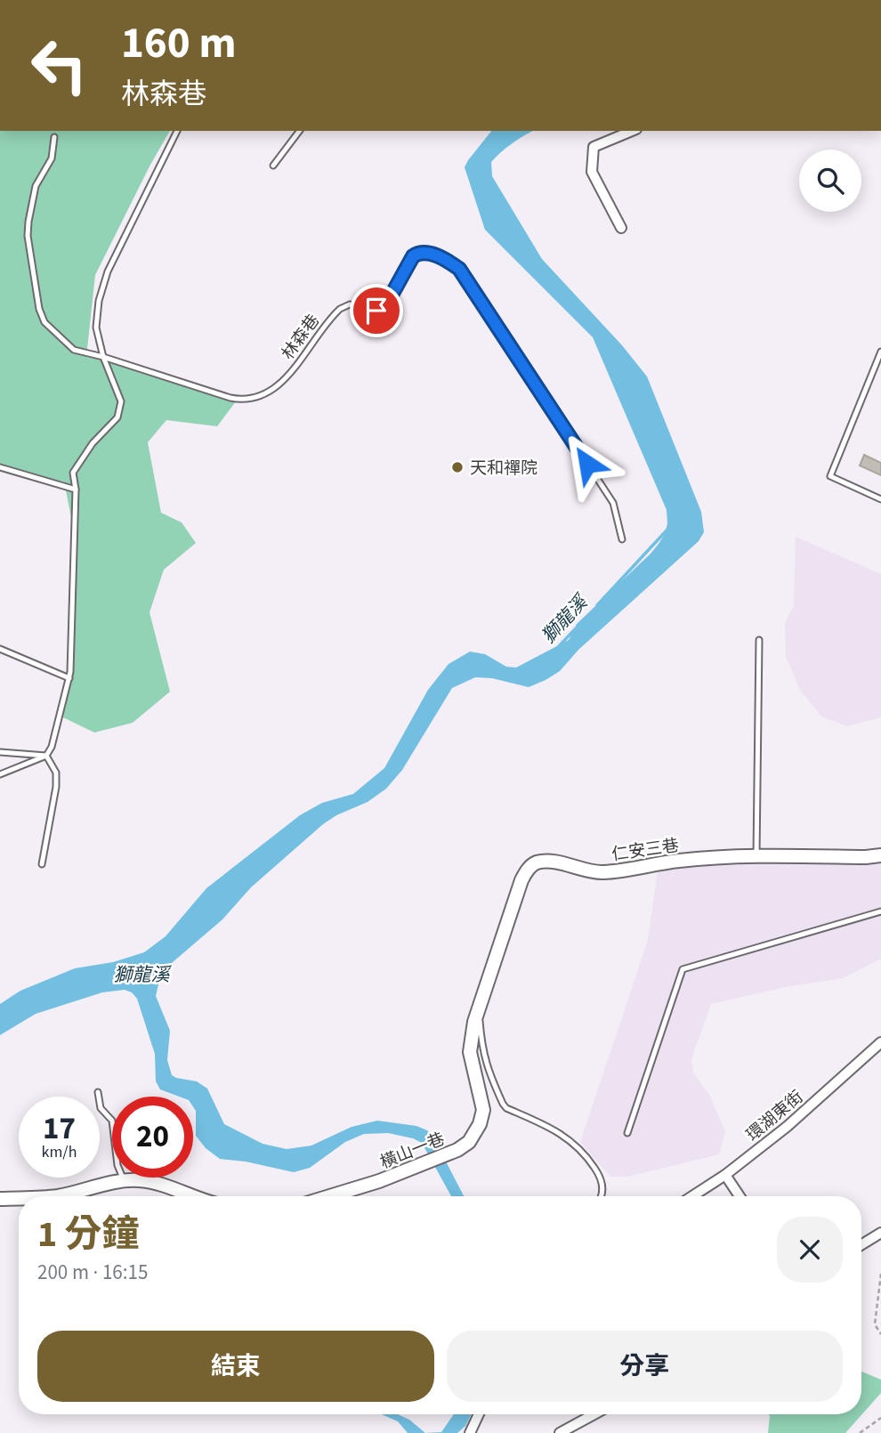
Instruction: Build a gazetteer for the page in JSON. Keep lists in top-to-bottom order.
{
  "streets": {
    "street": ["仁安三巷", "環湖東街", "橫山一巷"],
    "lane": ["林森巷"]
  },
  "crossings": [
    ["仁安三巷", "橫山一巷"]
  ],
  "water": ["獅龍溪"],
  "places": ["天和禪院"],
  "page": {
    "turn": ["160 m", "林森巷"],
    "speed": "17 km/h",
    "limit": "20",
    "heading": ["1 分鐘", "200 m · 16:15"],
    "buttons": ["結束", "分享"]
  }
}
